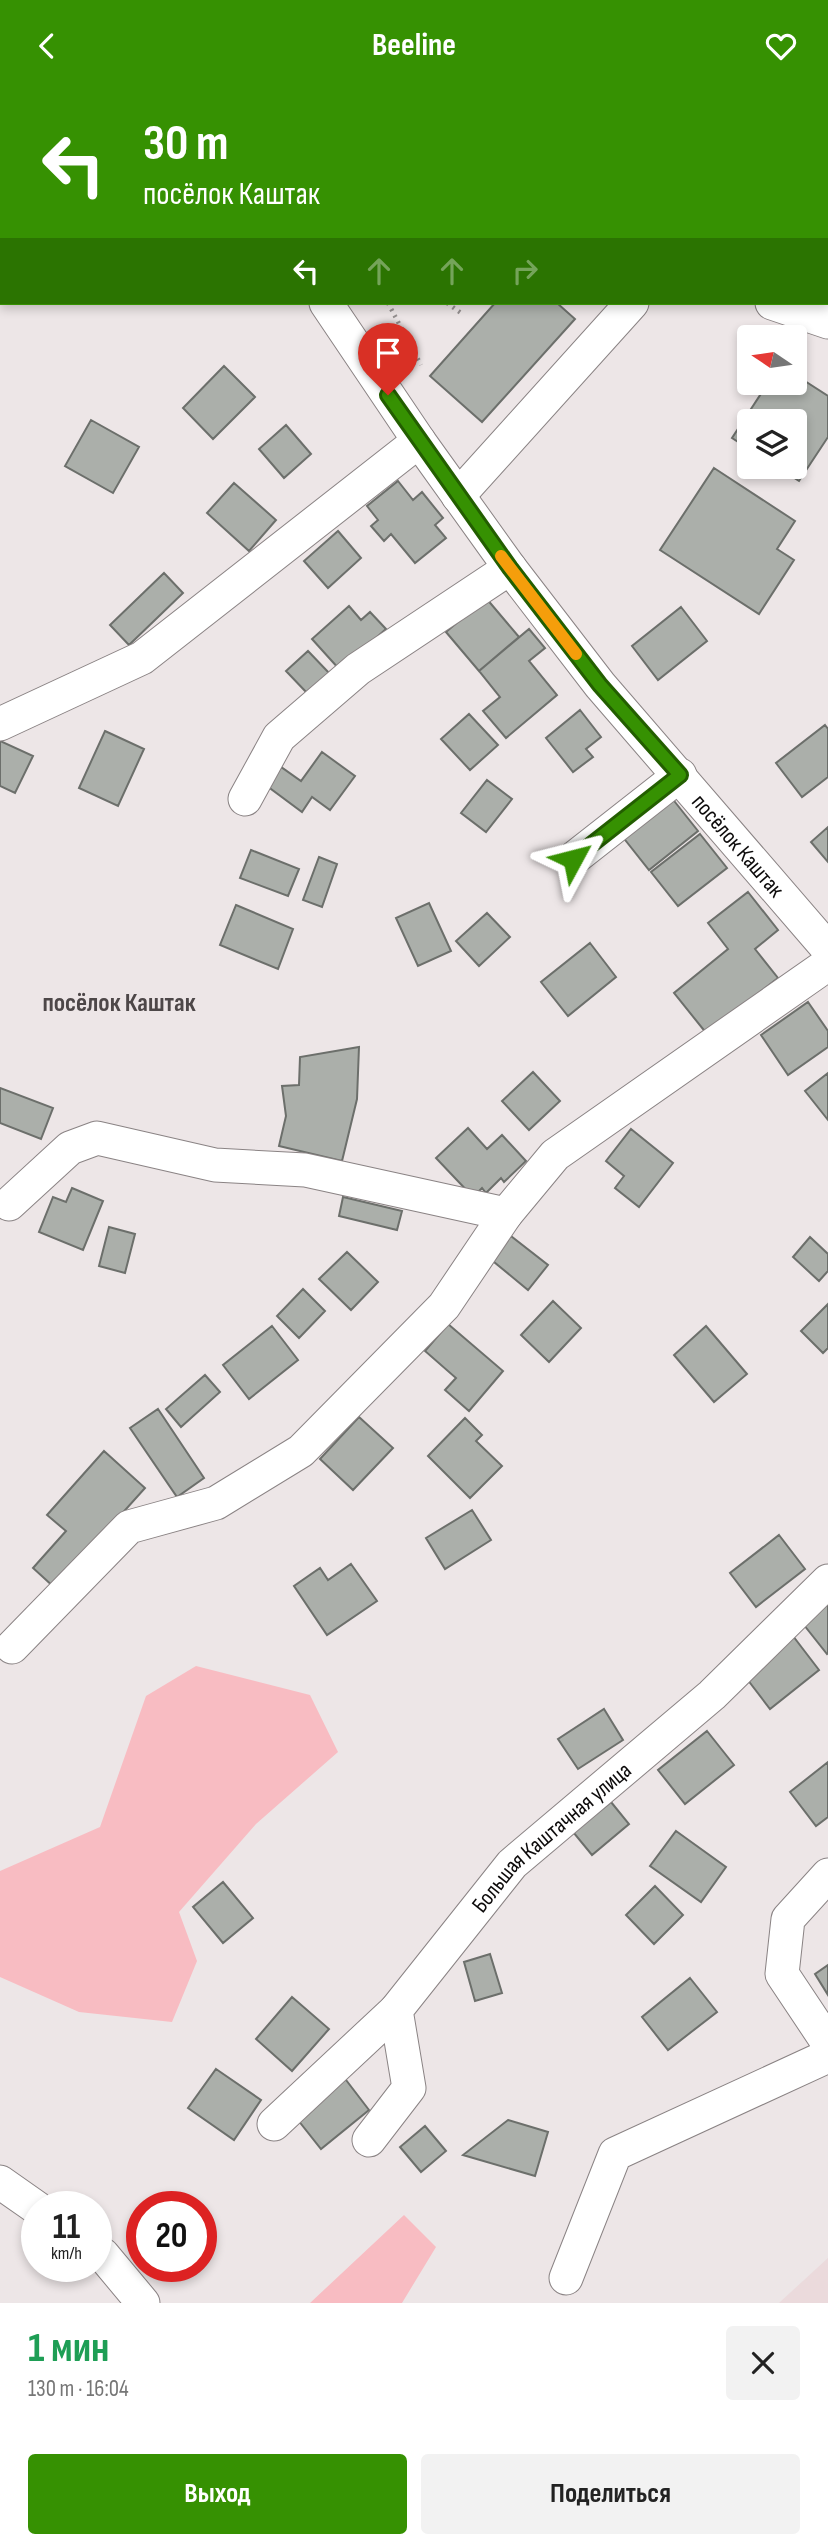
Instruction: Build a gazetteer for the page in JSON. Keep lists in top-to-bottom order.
{
  "streets": {
    "street": ["посёлок Каштак", "Большая Каштачная улица"]
  },
  "districts": ["посёлок Каштак"],
  "north": "left",
  "page": {
    "header": "Beeline",
    "turn": ["30 m", "посёлок Каштак"],
    "speed": "11 km/h",
    "limit": "20",
    "heading": ["1 мин", "130 m · 16:04"],
    "buttons": ["Выход", "Поделиться"]
  }
}
